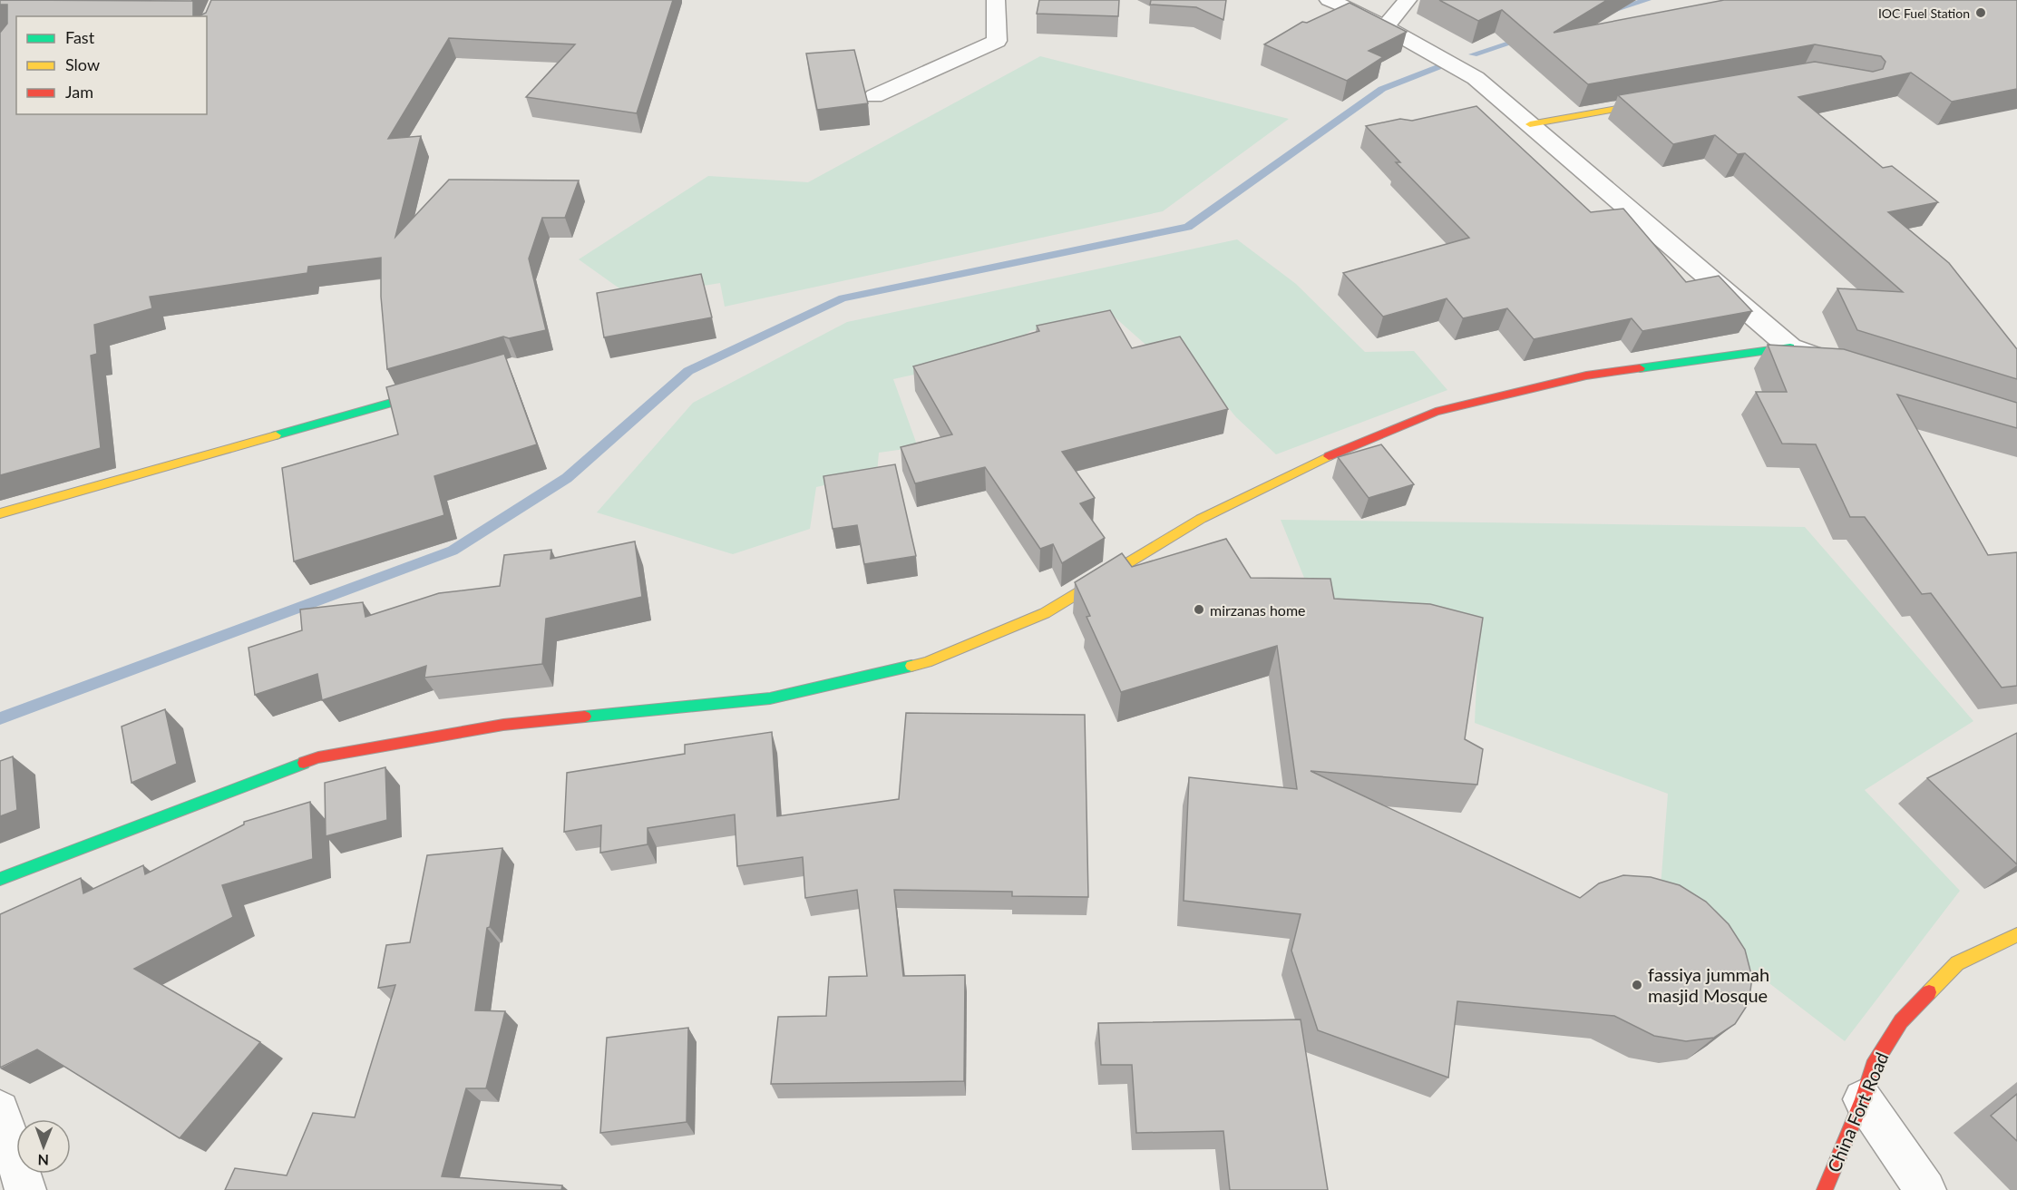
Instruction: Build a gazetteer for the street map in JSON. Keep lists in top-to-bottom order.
{
  "streets": {
    "street": ["China Fort Road"]
  },
  "places": ["IOC Fuel Station", "mirzanas home", "fassiya jummah masjid Mosque"],
  "legend": ["Fast", "Slow", "Jam"],
  "north": "bottom"
}
